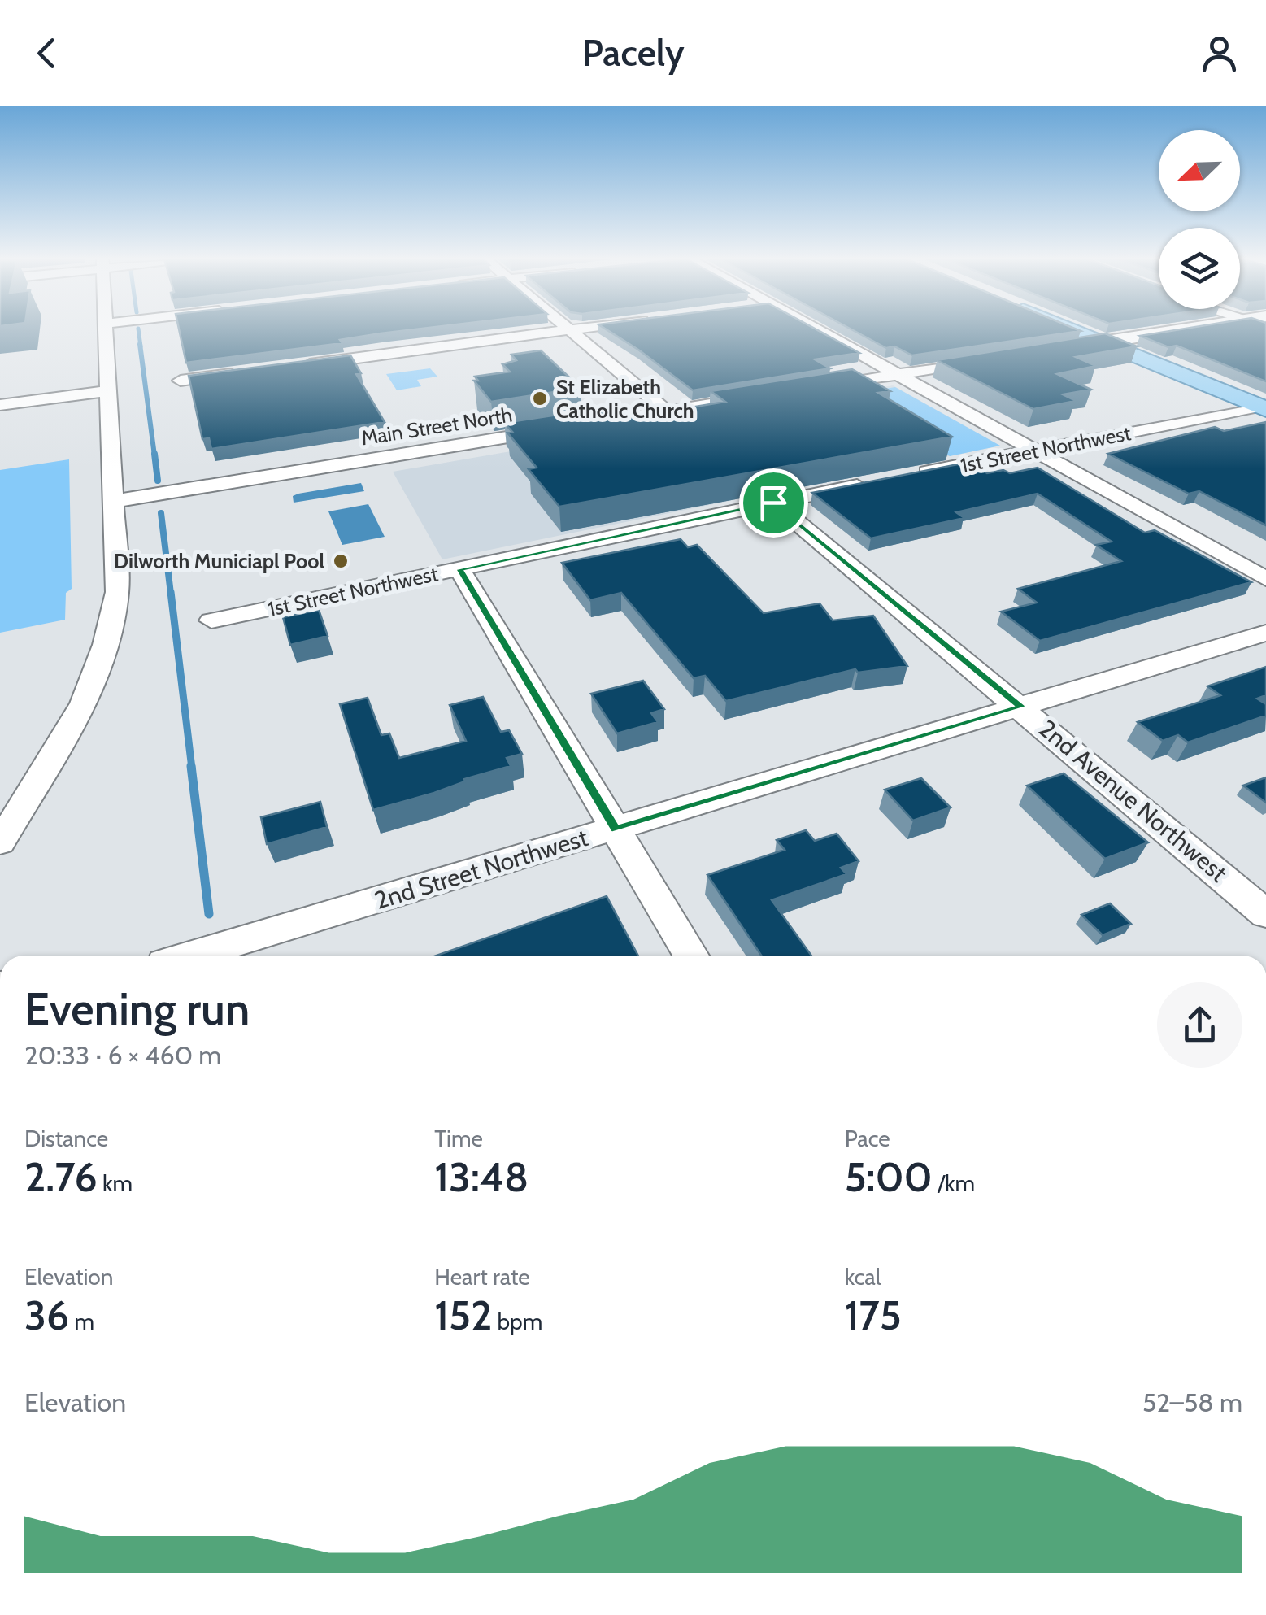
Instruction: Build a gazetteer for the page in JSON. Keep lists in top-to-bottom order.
{
  "streets": {
    "street": [
      "Main Street North",
      "1st Street Northwest",
      "2nd Avenue Northwest",
      "2nd Street Northwest"
    ]
  },
  "crossings": [
    ["1st Street Northwest", "2nd Avenue Northwest"],
    ["2nd Avenue Northwest", "2nd Street Northwest"]
  ],
  "places": ["St Elizabeth Catholic Church", "Dilworth Municiapl Pool"],
  "north": "bottom left",
  "page": {
    "header": "Pacely",
    "heading": ["Evening run", "20:33 · 6 × 460 m"],
    "stats": [
      ["Distance", "2.76 km"],
      ["Time", "13:48"],
      ["Pace", "5:00 /km"],
      ["Elevation", "36 m"],
      ["Heart rate", "152 bpm"],
      ["kcal", "175"]
    ],
    "chart": ["Elevation", "52–58 m"]
  }
}
